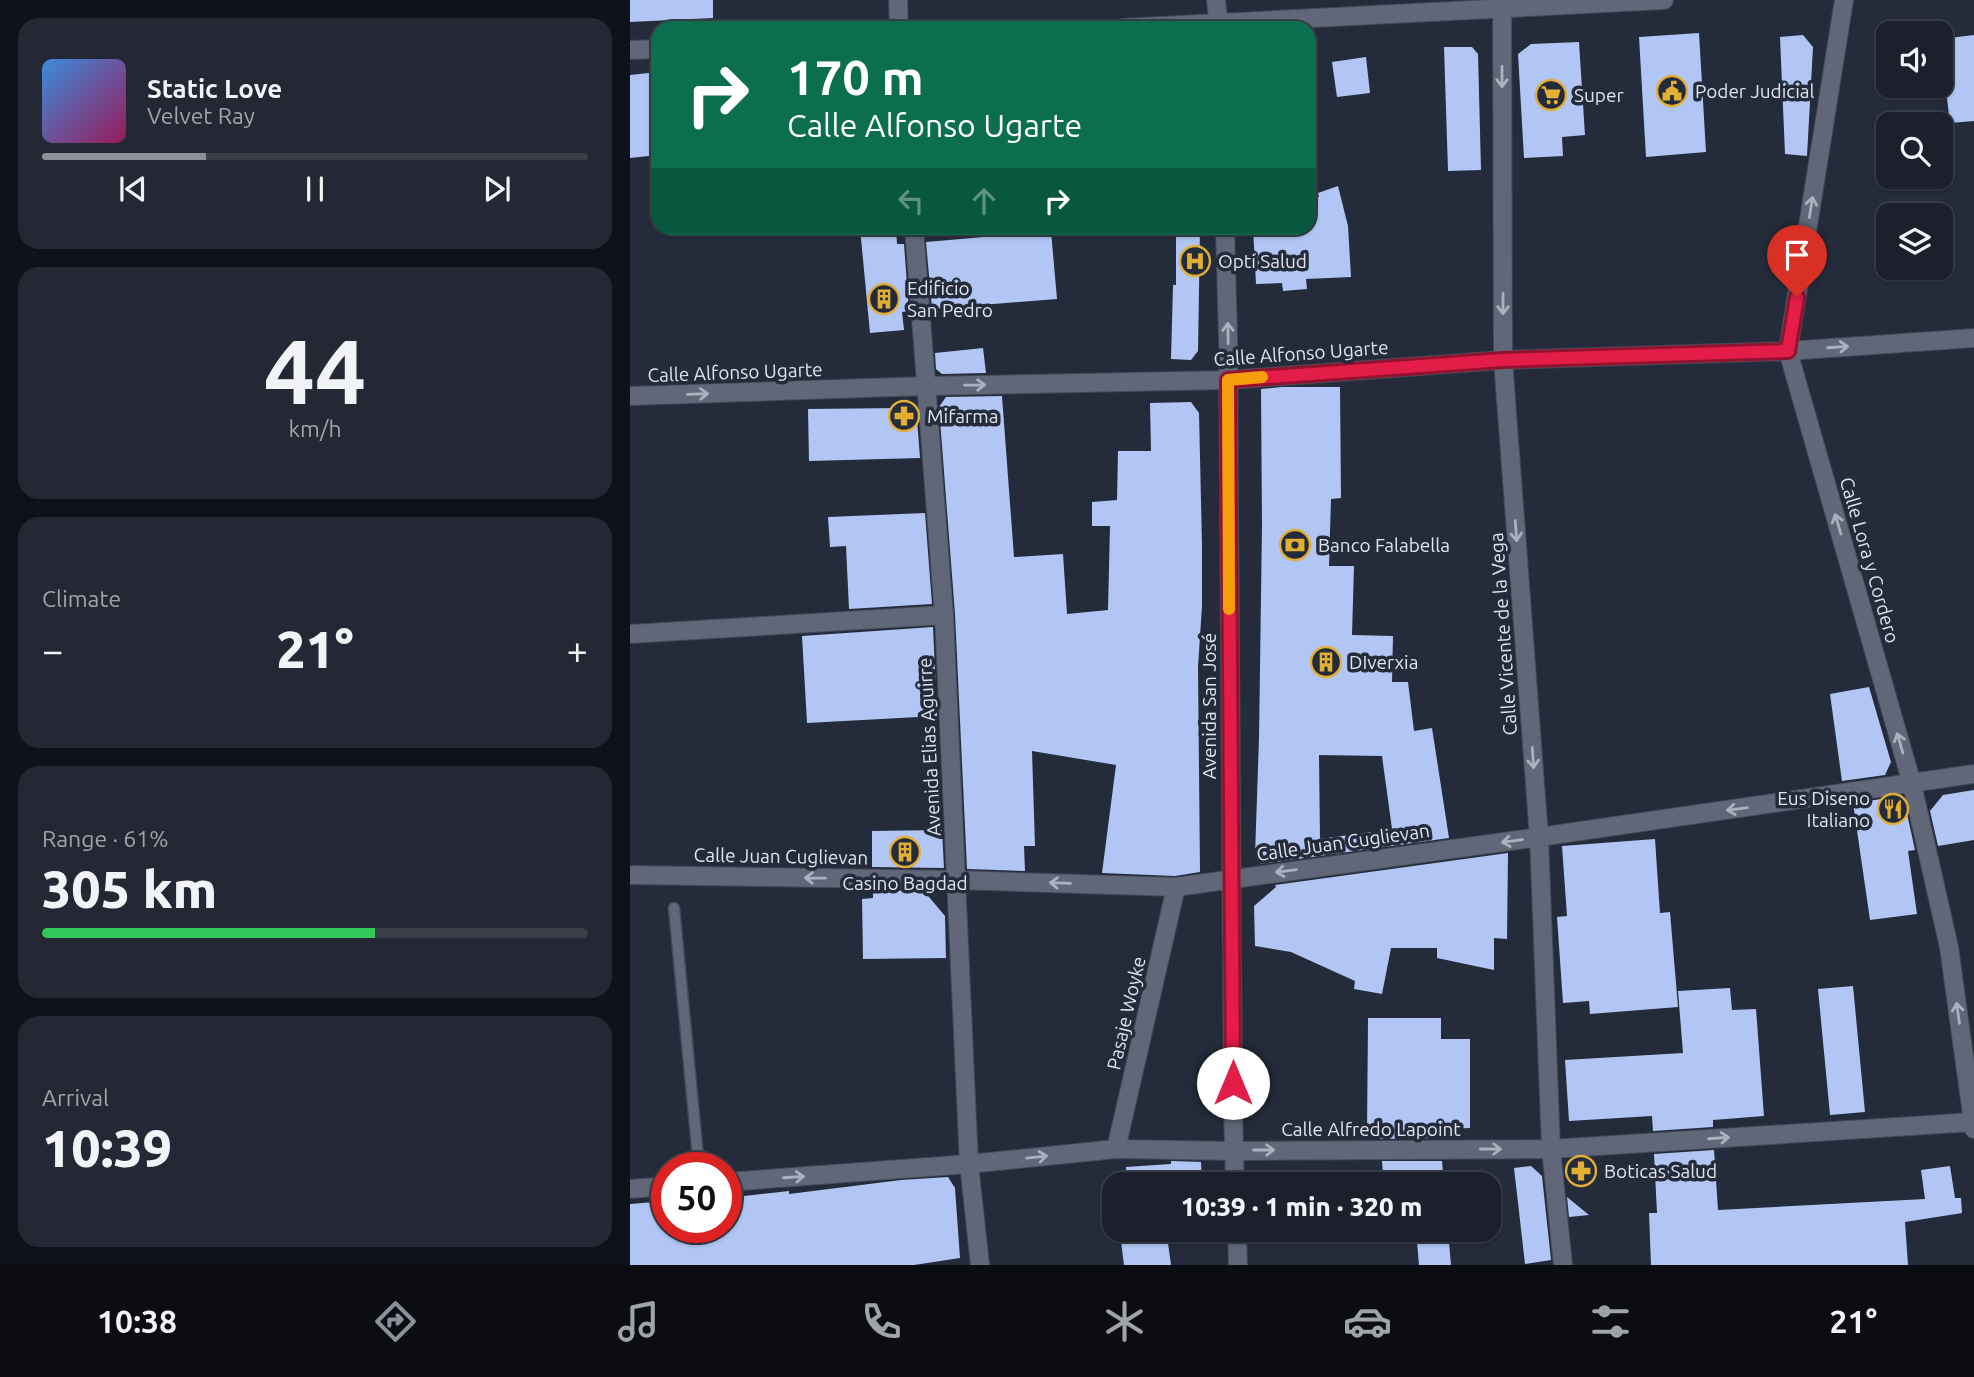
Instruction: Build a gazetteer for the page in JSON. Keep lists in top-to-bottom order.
{
  "streets": {
    "street": [
      "Calle Alfonso Ugarte",
      "Calle Lora y Cordero",
      "Calle Vicente de la Vega",
      "Avenida San José",
      "Avenida Elias Aguirre",
      "Calle Juan Cuglievan",
      "Pasaje Woyke",
      "Calle Alfredo Lapoint"
    ]
  },
  "crossings": [
    ["Calle Alfonso Ugarte", "Calle Lora y Cordero"],
    ["Calle Alfonso Ugarte", "Calle Vicente de la Vega"],
    ["Calle Alfonso Ugarte", "Avenida San José"],
    ["Calle Alfonso Ugarte", "Avenida Elias Aguirre"],
    ["Calle Lora y Cordero", "Calle Juan Cuglievan"],
    ["Calle Lora y Cordero", "Calle Alfredo Lapoint"],
    ["Calle Vicente de la Vega", "Calle Juan Cuglievan"],
    ["Calle Vicente de la Vega", "Calle Alfredo Lapoint"],
    ["Avenida San José", "Calle Juan Cuglievan"],
    ["Avenida San José", "Calle Alfredo Lapoint"],
    ["Avenida Elias Aguirre", "Calle Juan Cuglievan"],
    ["Avenida Elias Aguirre", "Calle Alfredo Lapoint"],
    ["Calle Juan Cuglievan", "Pasaje Woyke"],
    ["Pasaje Woyke", "Calle Alfredo Lapoint"]
  ],
  "one_way": [
    "Calle Alfonso Ugarte",
    "Calle Lora y Cordero",
    "Calle Vicente de la Vega",
    "Calle Juan Cuglievan",
    "Calle Alfredo Lapoint"
  ],
  "places": {
    "public building": ["Poder Judicial"],
    "supermarket": ["Super"],
    "hospital": ["Opti Salud"],
    "building": ["Edificio San Pedro", "DIverxia", "Casino Bagdad"],
    "pharmacy": ["Mifarma", "Boticas Salud"],
    "bank": ["Banco Falabella"],
    "restaurant": ["Eus Diseno Italiano"]
  },
  "page": {
    "turn": ["170 m", "Calle Alfonso Ugarte"],
    "song": ["Static Love", "Velvet Ray"],
    "tile": [
      ["44", "km/h"],
      "Climate",
      ["Range · 61%", "305 km"],
      ["Arrival", "10:39"]
    ],
    "heat": ["−", "21°", "+"],
    "limit": "50",
    "trip": "10:39 · 1 min · 320 m",
    "tabs": ["10:38", "21°"]
  }
}
